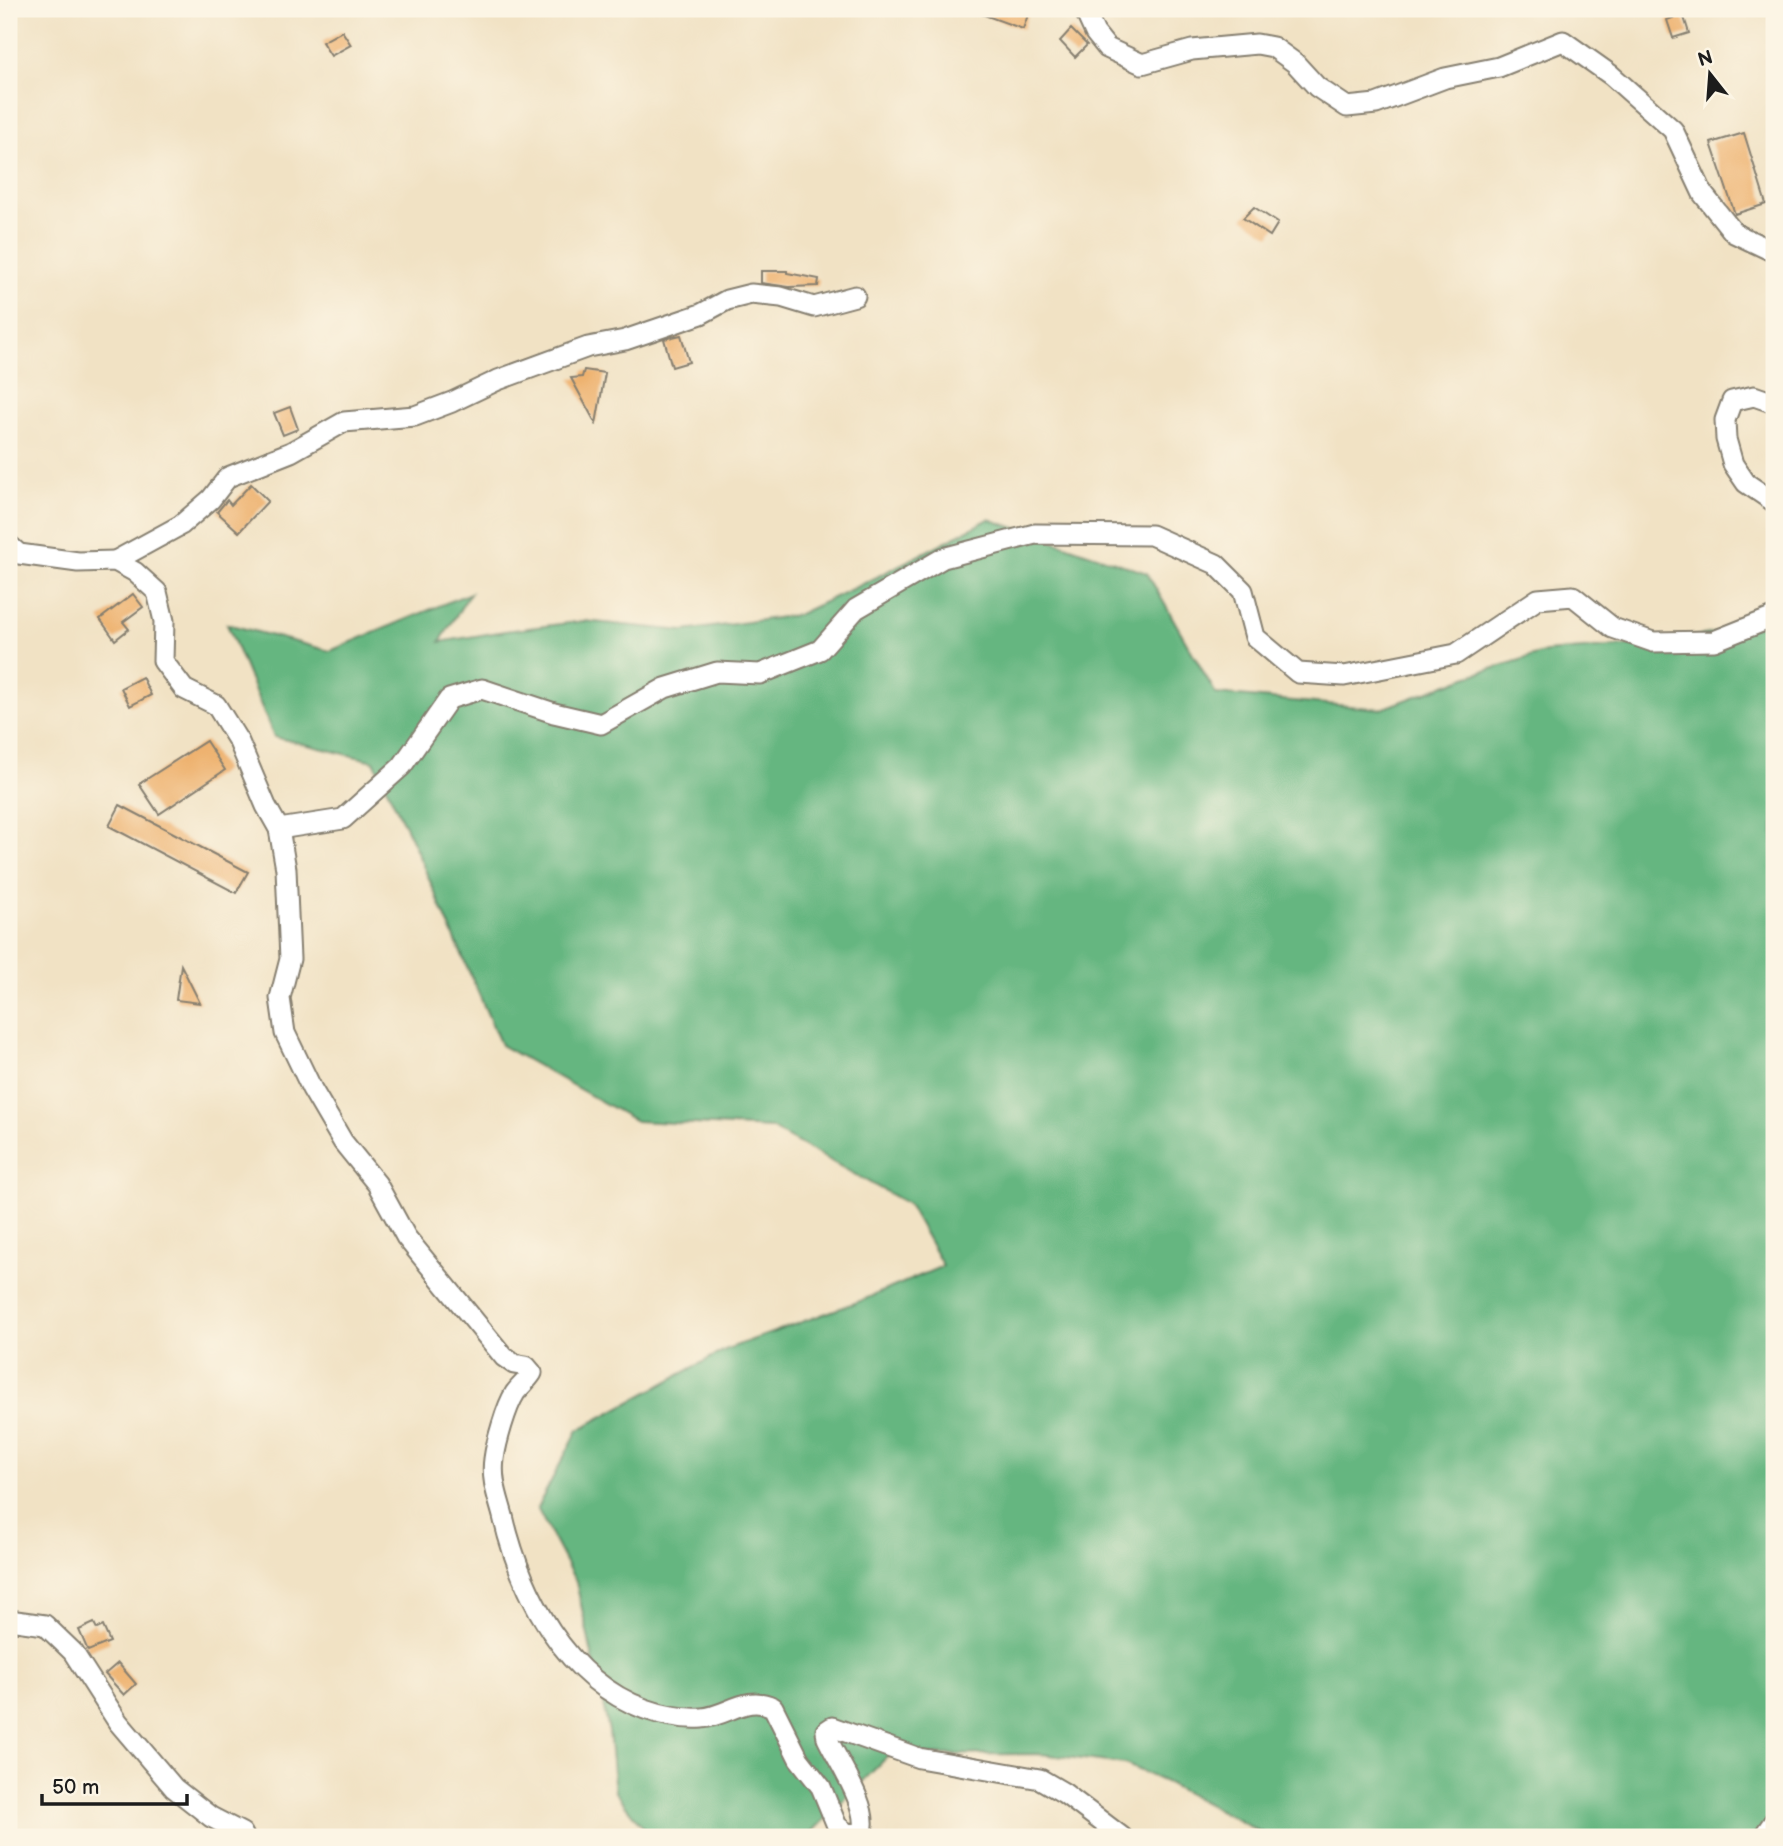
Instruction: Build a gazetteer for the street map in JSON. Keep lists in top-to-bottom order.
{
  "scale_bar": "50 m",
  "north": "top"
}
